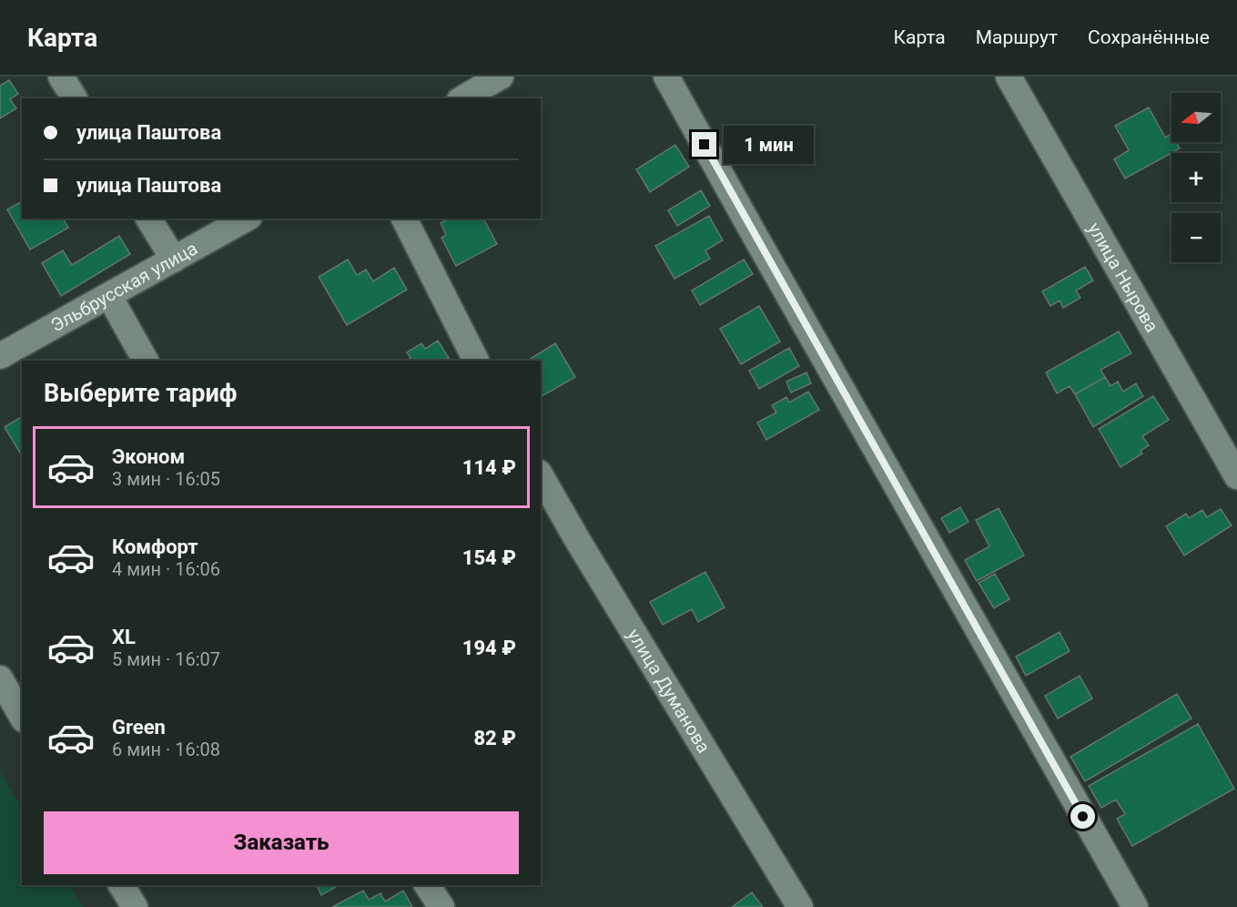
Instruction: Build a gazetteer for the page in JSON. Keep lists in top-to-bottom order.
{
  "streets": {
    "street": ["улица Нырова", "Эльбрусская улица", "улица Думанова"]
  },
  "north": "left",
  "page": {
    "header": "Карта",
    "nav": ["Карта", "Маршрут", "Сохранённые"],
    "map_buttons": ["+", "−"],
    "banner": ["улица Паштова", "улица Паштова"],
    "bubble": "1 мин",
    "heading": "Выберите тариф",
    "list": [
      {
        "name": "Эконом",
        "note": "3 мин · 16:05",
        "value": "114 ₽"
      },
      {
        "name": "Комфорт",
        "note": "4 мин · 16:06",
        "value": "154 ₽"
      },
      {
        "name": "XL",
        "note": "5 мин · 16:07",
        "value": "194 ₽"
      },
      {
        "name": "Green",
        "note": "6 мин · 16:08",
        "value": "82 ₽"
      }
    ],
    "buttons": "Заказать"
  }
}
